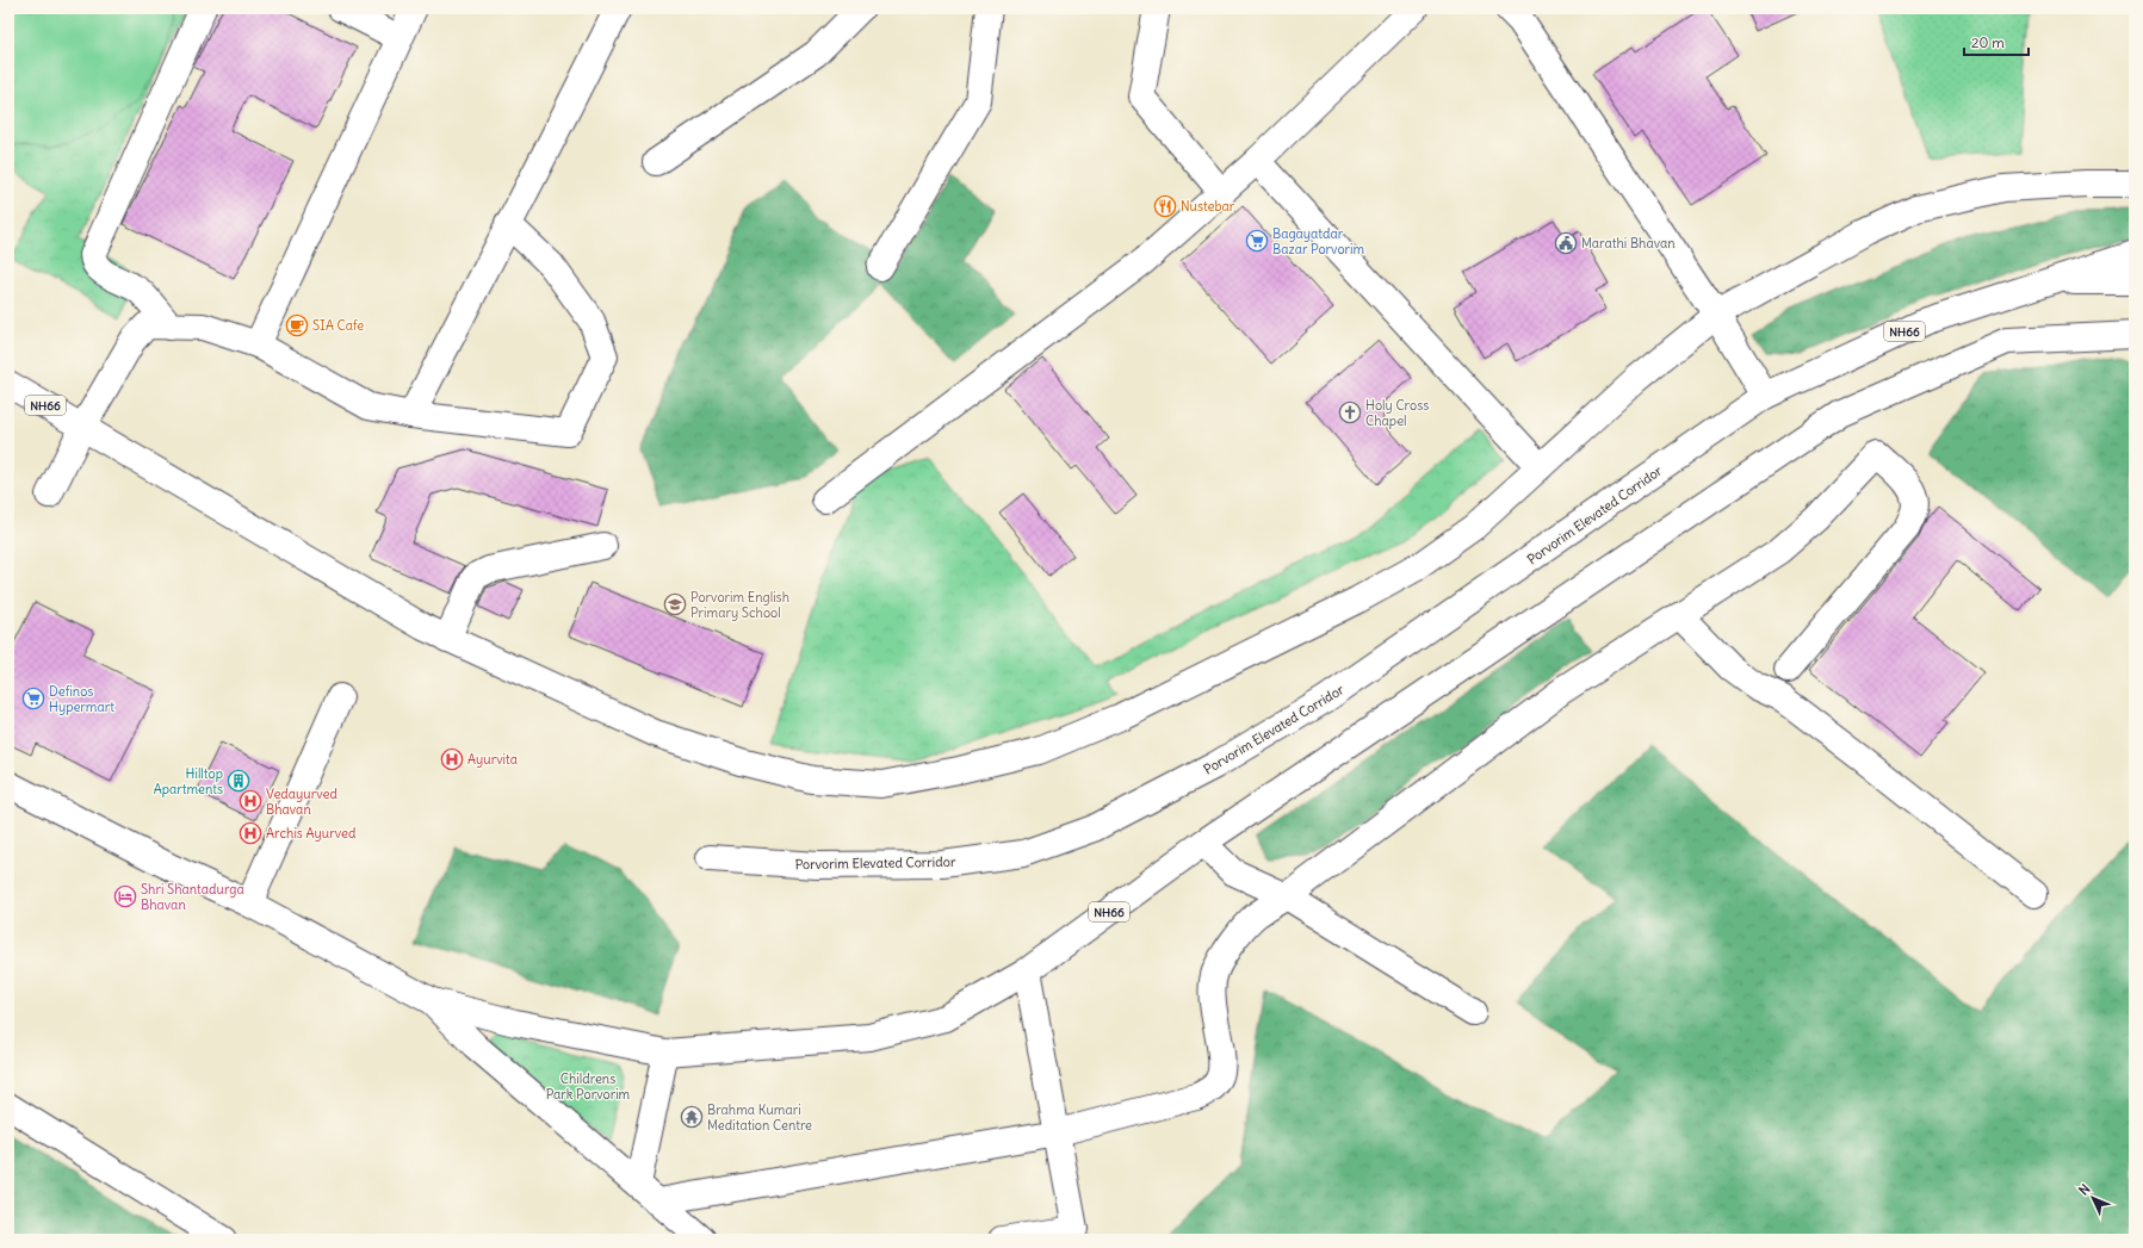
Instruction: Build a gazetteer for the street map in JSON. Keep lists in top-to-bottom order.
{
  "streets": {
    "main road": ["NH66", "Porvorim Elevated Corridor"]
  },
  "crossings": [
    ["NH66", "Porvorim Elevated Corridor"]
  ],
  "parks": ["Childrens Park Porvorim"],
  "places": {
    "restaurant": ["Nustebar"],
    "supermarket": ["Bagayatdar Bazar Porvorim", "Definos Hypermart"],
    "public building": ["Marathi Bhavan"],
    "cafe": ["SIA Cafe"],
    "church": ["Holy Cross Chapel"],
    "school or university": ["Porvorim English Primary School"],
    "hospital": ["Ayurvita", "Vedayurved Bhavan", "Archis Ayurved"],
    "building": ["Hilltop Apartments"],
    "hotel": ["Shri Shantadurga Bhavan"],
    "temple": ["Brahma Kumari Meditation Centre"]
  },
  "scale_bar": "20 m",
  "north": "top left"
}
